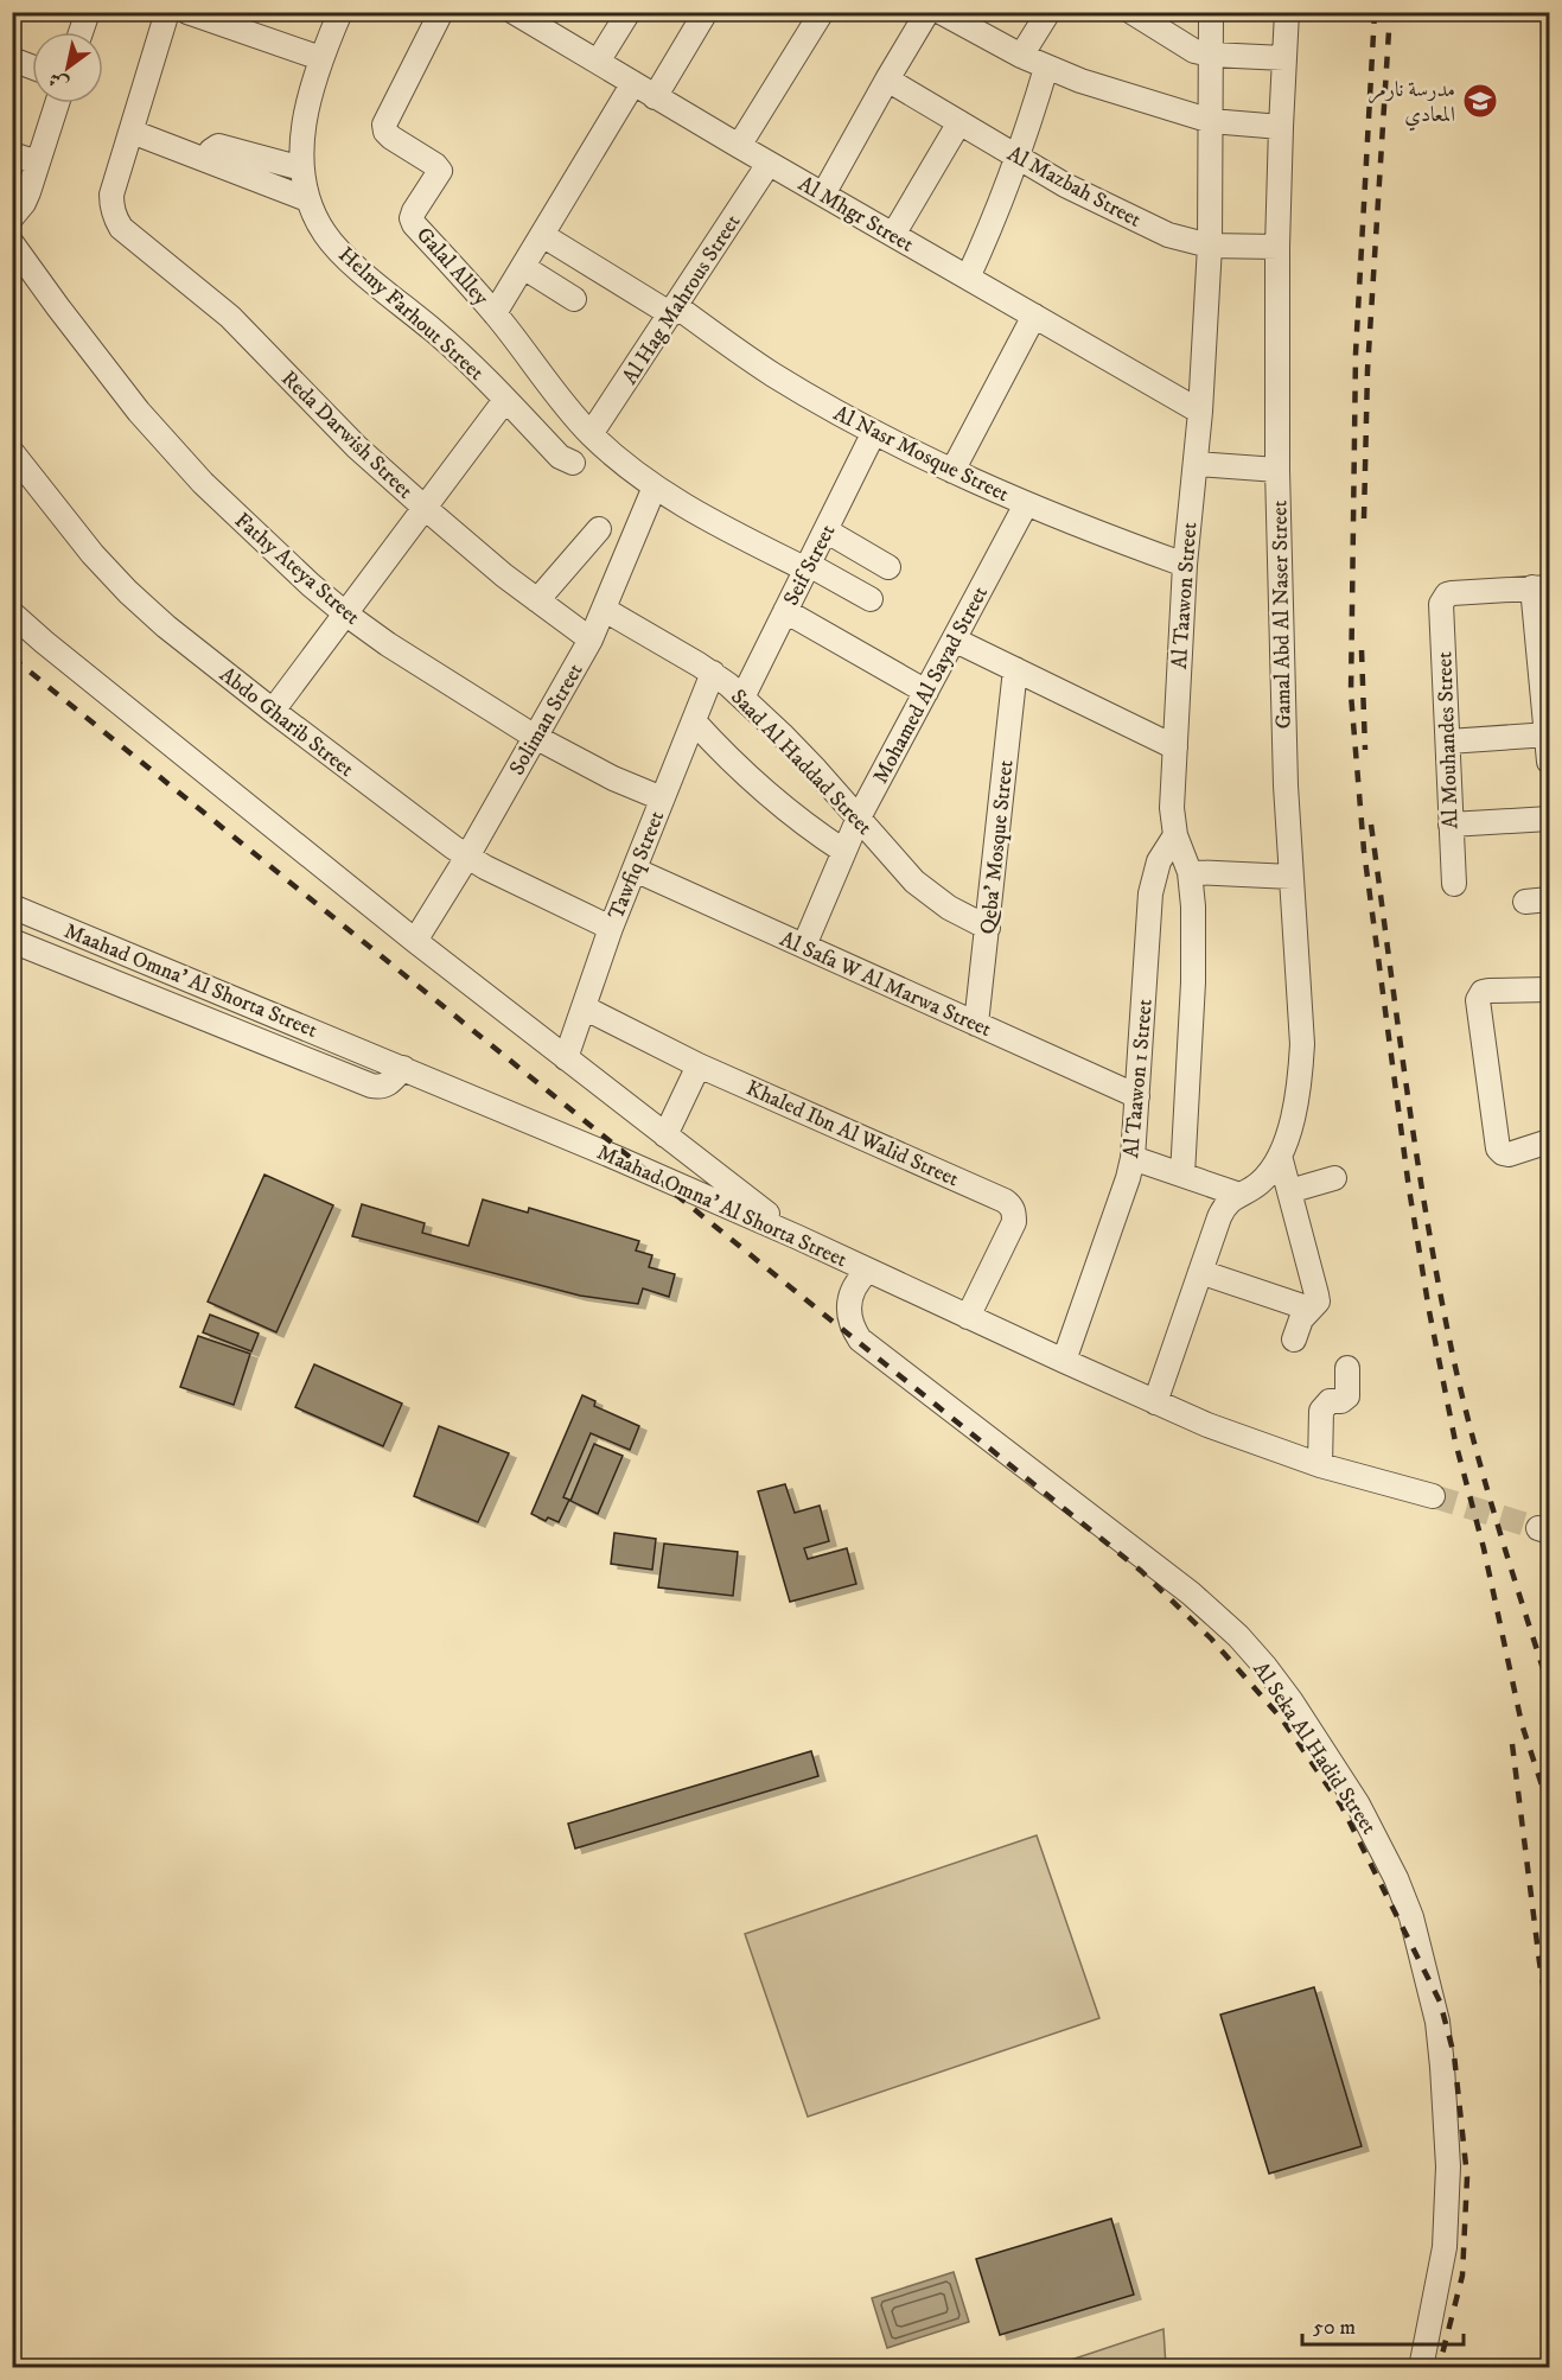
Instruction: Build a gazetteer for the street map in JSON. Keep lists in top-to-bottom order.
{
  "streets": {
    "street": [
      "Al Mazbah Street",
      "Al Mhgr Street",
      "Galal Alley",
      "Al Hag Mahrous Street",
      "Helmy Farhout Street",
      "Reda Darwish Street",
      "Al Nasr Mosque Street",
      "Seif Street",
      "Fathy Ateya Street",
      "Al Taawon Street",
      "Gamal Abd Al Naser Street",
      "Mohamed Al Sayad Street",
      "Soliman Street",
      "Abdo Gharib Street",
      "Al Mouhandes Street",
      "Saad Al Haddad Street",
      "Qeba' Mosque Street",
      "Tawfiq Street",
      "Maahad Omna' Al Shorta Street",
      "Al Safa W Al Marwa Street",
      "Al Taawon 1 Street",
      "Khaled Ibn Al Walid Street",
      "Al Seka Al Hadid Street"
    ]
  },
  "crossings": [
    ["Al Mazbah Street", "Al Taawon Street"],
    ["Al Mazbah Street", "Gamal Abd Al Naser Street"],
    ["Al Mhgr Street", "Al Hag Mahrous Street"],
    ["Al Mhgr Street", "Al Taawon Street"],
    ["Al Hag Mahrous Street", "Al Nasr Mosque Street"],
    ["Reda Darwish Street", "Soliman Street"],
    ["Al Nasr Mosque Street", "Seif Street"],
    ["Al Nasr Mosque Street", "Al Taawon Street"],
    ["Al Nasr Mosque Street", "Mohamed Al Sayad Street"],
    ["Seif Street", "Saad Al Haddad Street"],
    ["Fathy Ateya Street", "Soliman Street"],
    ["Fathy Ateya Street", "Tawfiq Street"],
    ["Al Taawon Street", "Al Taawon 1 Street"],
    ["Gamal Abd Al Naser Street", "Maahad Omna' Al Shorta Street"],
    ["Mohamed Al Sayad Street", "Saad Al Haddad Street"],
    ["Mohamed Al Sayad Street", "Al Safa W Al Marwa Street"],
    ["Soliman Street", "Abdo Gharib Street"],
    ["Soliman Street", "Saad Al Haddad Street"],
    ["Abdo Gharib Street", "Tawfiq Street"],
    ["Saad Al Haddad Street", "Qeba' Mosque Street"],
    ["Saad Al Haddad Street", "Tawfiq Street"],
    ["Qeba' Mosque Street", "Al Safa W Al Marwa Street"],
    ["Tawfiq Street", "Al Safa W Al Marwa Street"],
    ["Tawfiq Street", "Khaled Ibn Al Walid Street"],
    ["Maahad Omna' Al Shorta Street", "Al Taawon 1 Street"],
    ["Maahad Omna' Al Shorta Street", "Khaled Ibn Al Walid Street"],
    ["Maahad Omna' Al Shorta Street", "Al Seka Al Hadid Street"],
    ["Al Safa W Al Marwa Street", "Al Taawon 1 Street"]
  ],
  "places": {
    "school or university": ["مدرسة نارمر المعادي"]
  },
  "scale_bar": "50 m",
  "north": "bottom left"
}
